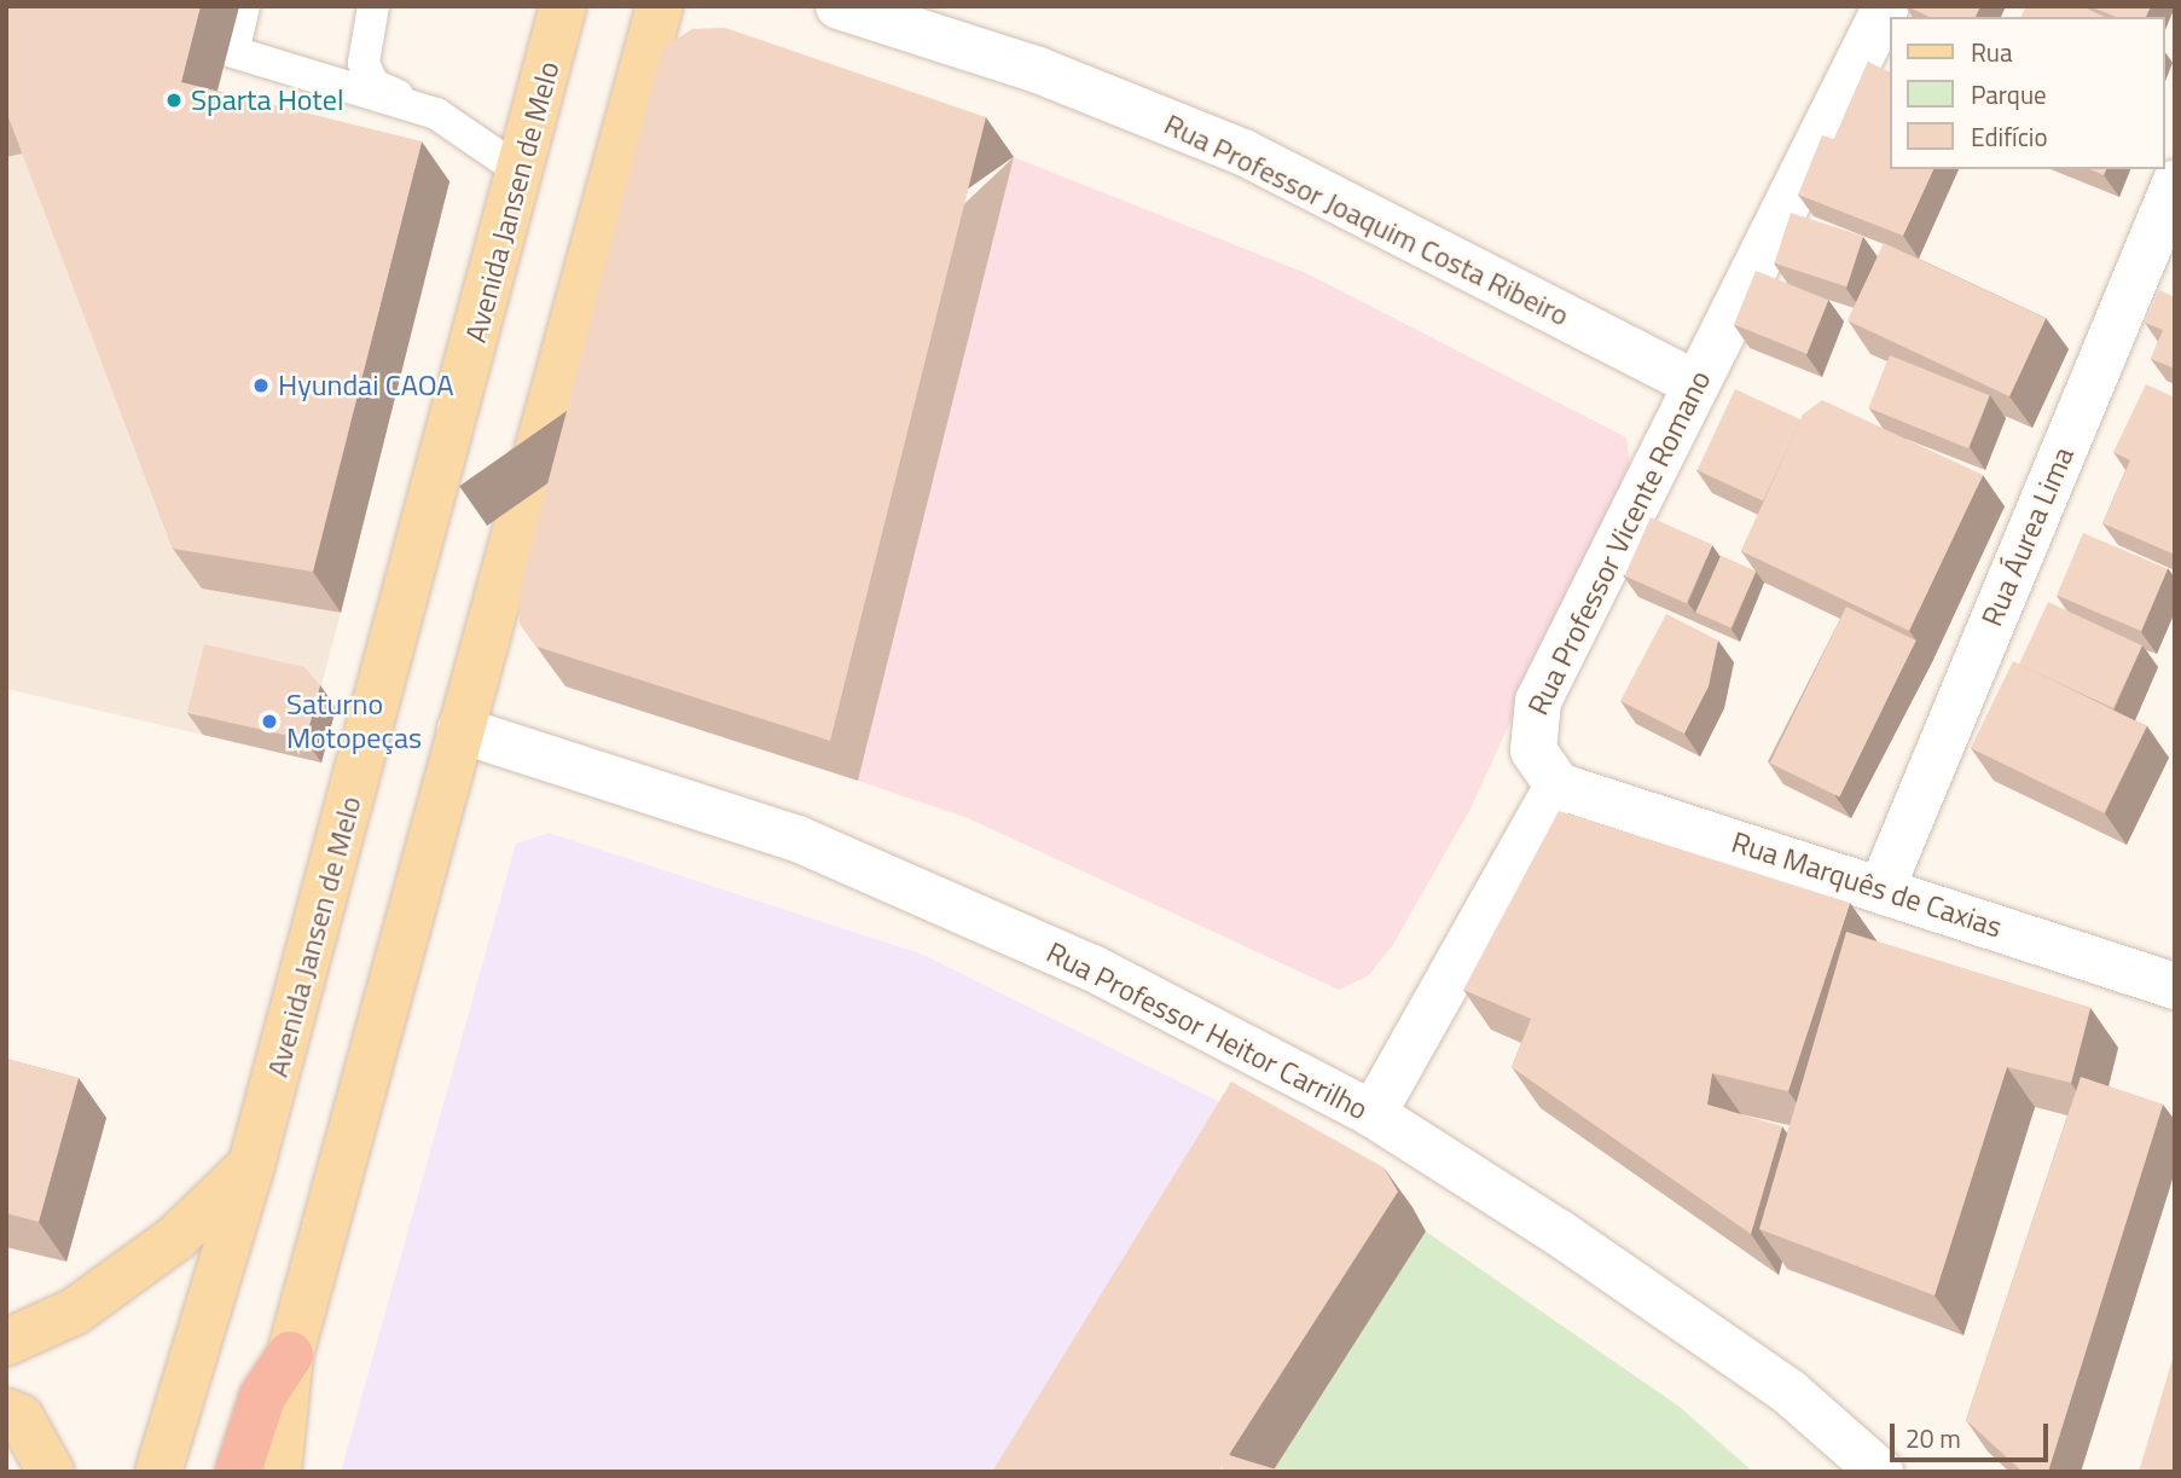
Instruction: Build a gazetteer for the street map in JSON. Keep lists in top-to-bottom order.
{
  "streets": {
    "main road": ["Avenida Jansen de Melo"],
    "street": [
      "Rua Professor Joaquim Costa Ribeiro",
      "Rua Áurea Lima",
      "Rua Professor Vicente Romano",
      "Rua Marquês de Caxias",
      "Rua Professor Heitor Carrilho"
    ]
  },
  "crossings": [
    ["Rua Professor Joaquim Costa Ribeiro", "Rua Professor Vicente Romano"],
    ["Rua Áurea Lima", "Rua Marquês de Caxias"],
    ["Rua Professor Vicente Romano", "Rua Marquês de Caxias"]
  ],
  "places": ["Sparta Hotel", "Hyundai CAOA", "Saturno Motopeças"],
  "legend": ["Rua", "Parque", "Edifício"],
  "scale_bar": "20 m"
}
